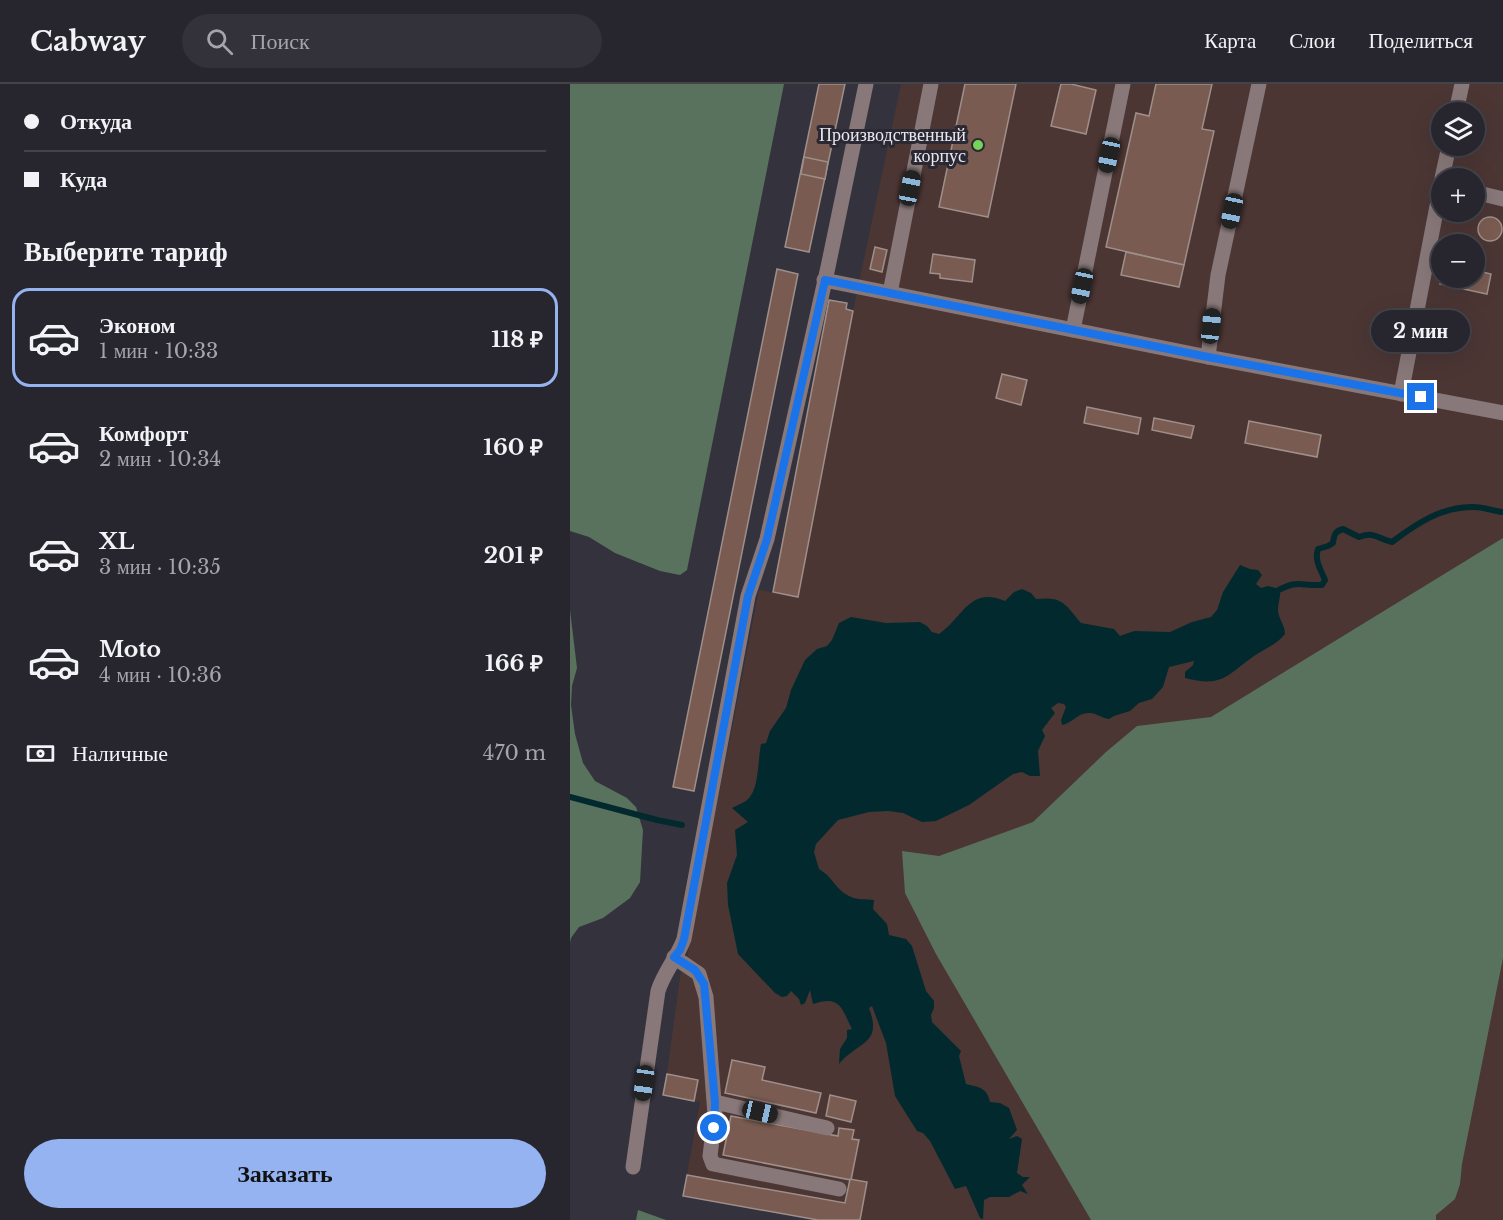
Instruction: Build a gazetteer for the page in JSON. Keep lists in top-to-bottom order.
{
  "places": ["Производственный корпус"],
  "page": {
    "header": "Cabway",
    "search": "Поиск",
    "nav": ["Карта", "Слои", "Поделиться"],
    "banner": ["Откуда", "Куда"],
    "map_buttons": ["+", "−"],
    "heading": "Выберите тариф",
    "list": [
      {
        "name": "Эконом",
        "note": "1 мин · 10:33",
        "value": "118 ₽"
      },
      {
        "name": "Комфорт",
        "note": "2 мин · 10:34",
        "value": "160 ₽"
      },
      {
        "name": "XL",
        "note": "3 мин · 10:35",
        "value": "201 ₽"
      },
      {
        "name": "Moto",
        "note": "4 мин · 10:36",
        "value": "166 ₽"
      }
    ],
    "bubble": "2 мин",
    "pay": ["Наличные", "470 m"],
    "buttons": "Заказать"
  }
}
